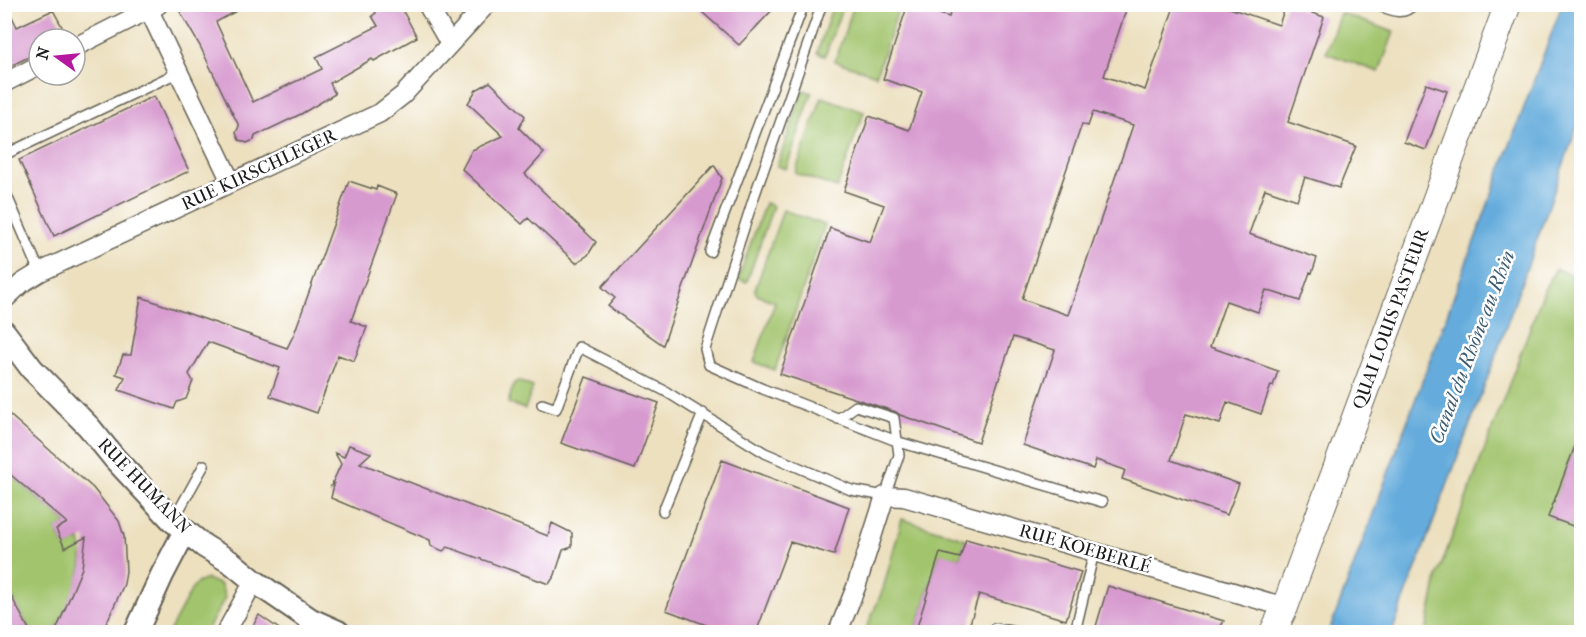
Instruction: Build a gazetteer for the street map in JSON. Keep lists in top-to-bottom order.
{
  "streets": {
    "main road": ["QUAI LOUIS PASTEUR"],
    "street": ["RUE KIRSCHLEGER", "RUE HUMANN", "RUE KOEBERLÉ"]
  },
  "crossings": [
    ["QUAI LOUIS PASTEUR", "RUE KOEBERLÉ"]
  ],
  "water": ["Canal du Rhône au Rhin"],
  "north": "left"
}
